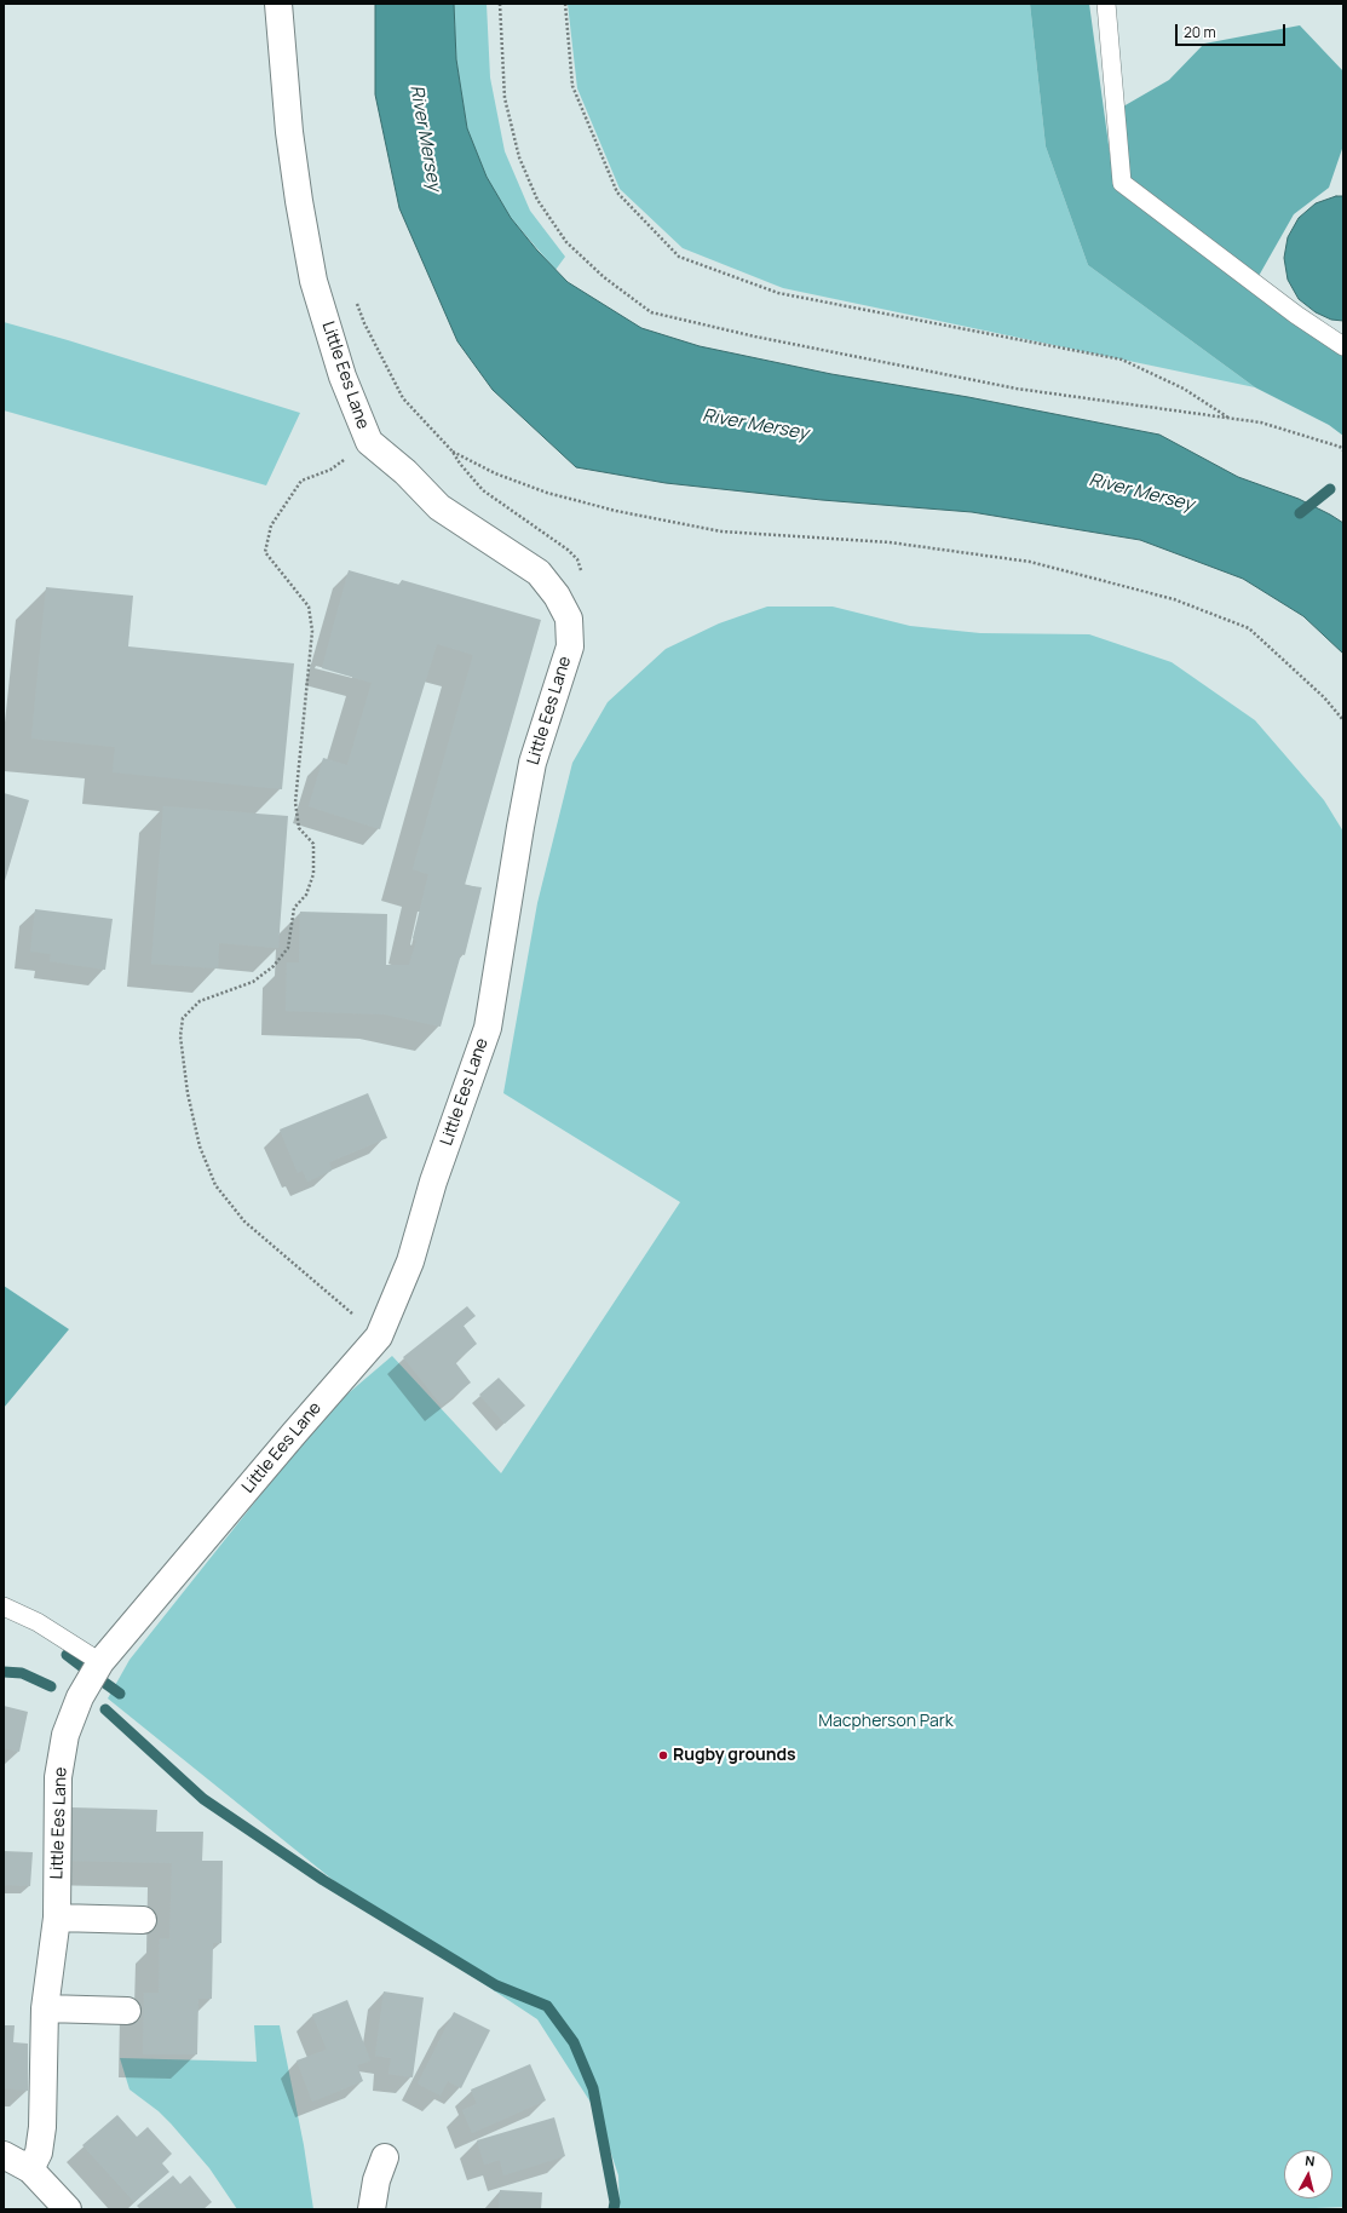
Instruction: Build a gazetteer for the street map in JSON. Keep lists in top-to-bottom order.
{
  "streets": {
    "street": ["Little Ees Lane"]
  },
  "water": ["River Mersey"],
  "parks": ["Macpherson Park"],
  "places": ["Rugby grounds"],
  "scale_bar": "20 m",
  "north": "top"
}
